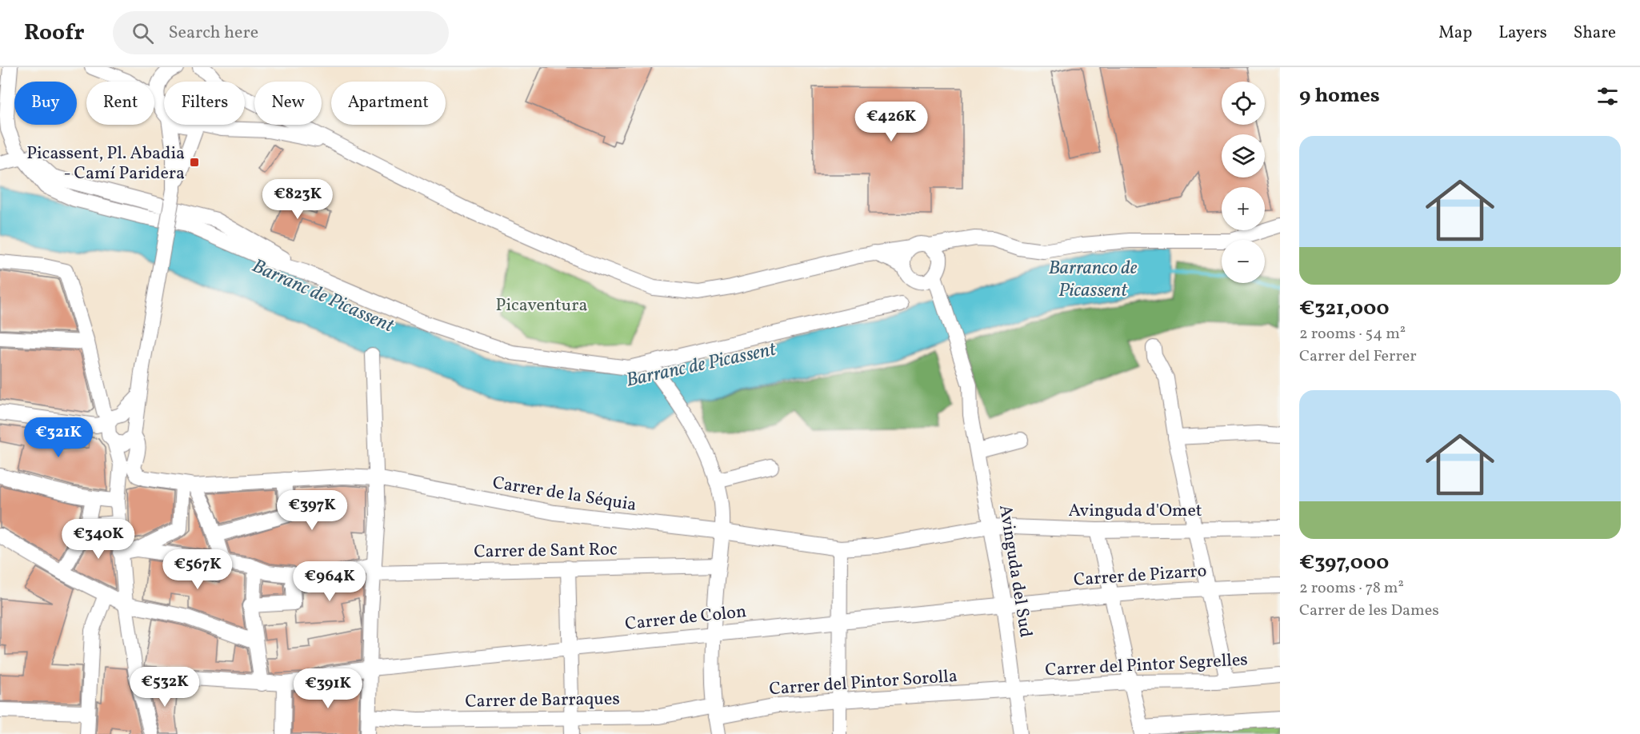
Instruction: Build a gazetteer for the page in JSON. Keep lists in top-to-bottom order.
{
  "streets": {
    "street": [
      "Carrer de la Séquia",
      "Avinguda d'Omet",
      "Carrer de Sant Roc",
      "Avinguda del Sud",
      "Carrer de Pizarro",
      "Carrer de Colon",
      "Carrer del Pintor Segrelles",
      "Carrer del Pintor Sorolla",
      "Carrer de Barraques"
    ]
  },
  "crossings": [
    ["Carrer de la Séquia", "Avinguda d'Omet"],
    ["Carrer de la Séquia", "Avinguda del Sud"],
    ["Avinguda d'Omet", "Avinguda del Sud"],
    ["Avinguda del Sud", "Carrer de Pizarro"],
    ["Avinguda del Sud", "Carrer de Colon"],
    ["Avinguda del Sud", "Carrer del Pintor Segrelles"],
    ["Avinguda del Sud", "Carrer del Pintor Sorolla"],
    ["Carrer de Pizarro", "Carrer de Colon"],
    ["Carrer del Pintor Segrelles", "Carrer del Pintor Sorolla"],
    ["Carrer del Pintor Sorolla", "Carrer de Barraques"]
  ],
  "water": ["Barranco de Picassent", "Barranc de Picassent"],
  "parks": ["Picaventura"],
  "places": {
    "transit": ["Picassent, Pl. Abadia - Camí Paridera"]
  },
  "page": {
    "header": "Roofr",
    "search": "Search here",
    "nav": ["Map", "Layers", "Share"],
    "heading": "9 homes",
    "map_buttons": ["+", "−"],
    "chip": [
      "Buy",
      "Rent",
      "Filters",
      "New",
      "Apartment"
    ],
    "price": [
      "€426K",
      "€823K",
      "€321K",
      "€397K",
      "€340K",
      "€567K",
      "€964K",
      "€532K",
      "€391K"
    ],
    "list": [
      {
        "name": "€321,000",
        "note": "2 rooms · 54 m² · Carrer del Ferrer"
      },
      {
        "name": "€397,000",
        "note": "2 rooms · 78 m² · Carrer de les Dames"
      }
    ]
  }
}
